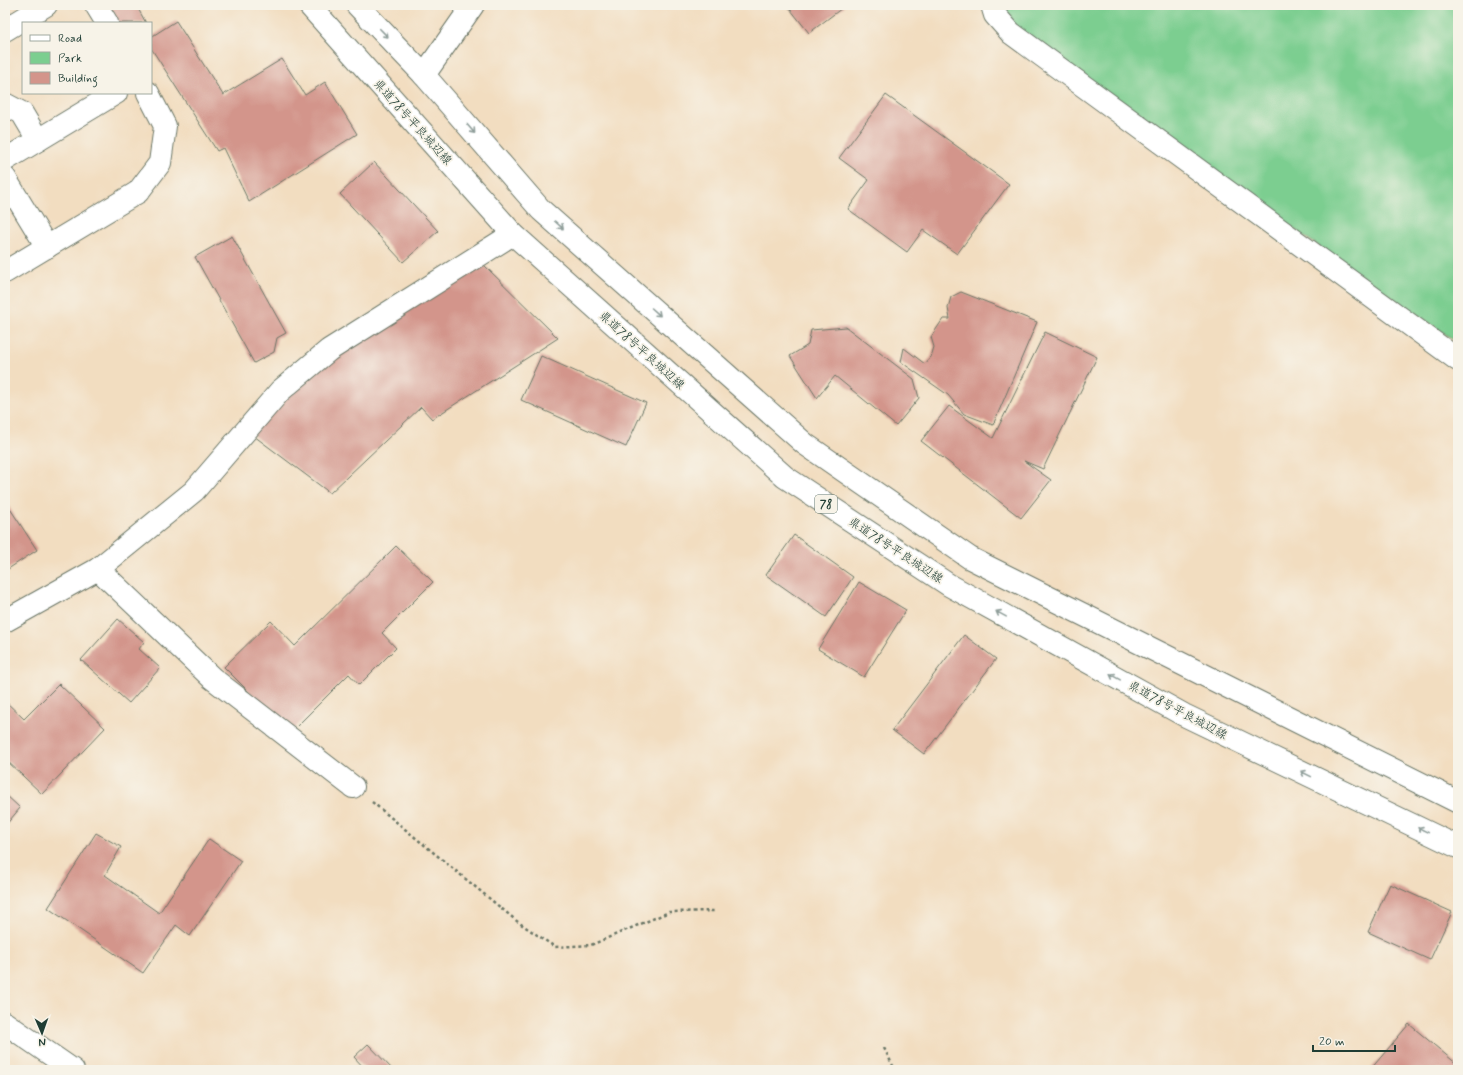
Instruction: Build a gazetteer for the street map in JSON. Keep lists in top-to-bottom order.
{
  "streets": {
    "main road": ["県道78号平良城辺線", "78"]
  },
  "legend": ["Road", "Park", "Building"],
  "scale_bar": "20 m",
  "north": "bottom"
}
